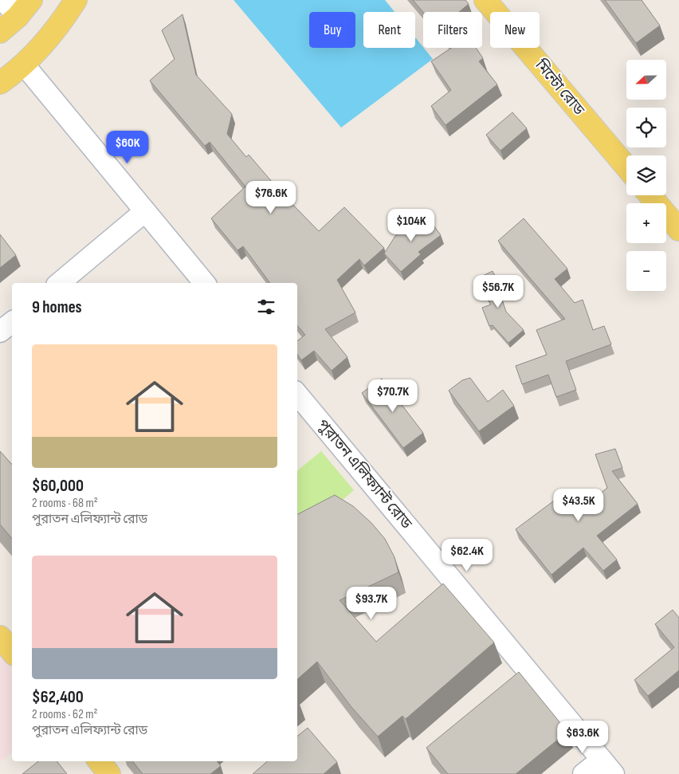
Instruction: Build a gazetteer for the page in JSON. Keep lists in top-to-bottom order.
{
  "streets": {
    "main road": ["মিন্টো রোড"],
    "street": ["পুরাতন এলিফ্যান্ট রোড"]
  },
  "north": "left",
  "page": {
    "chip": [
      "Buy",
      "Rent",
      "Filters",
      "New"
    ],
    "map_buttons": ["+", "−"],
    "price": [
      "$60K",
      "$76.6K",
      "$104K",
      "$56.7K",
      "$70.7K",
      "$43.5K",
      "$62.4K",
      "$93.7K",
      "$63.6K"
    ],
    "heading": "9 homes",
    "list": [
      {
        "name": "$60,000",
        "note": "2 rooms · 68 m² · পুরাতন এলিফ্যান্ট রোড"
      },
      {
        "name": "$62,400",
        "note": "2 rooms · 62 m² · পুরাতন এলিফ্যান্ট রোড"
      }
    ]
  }
}
